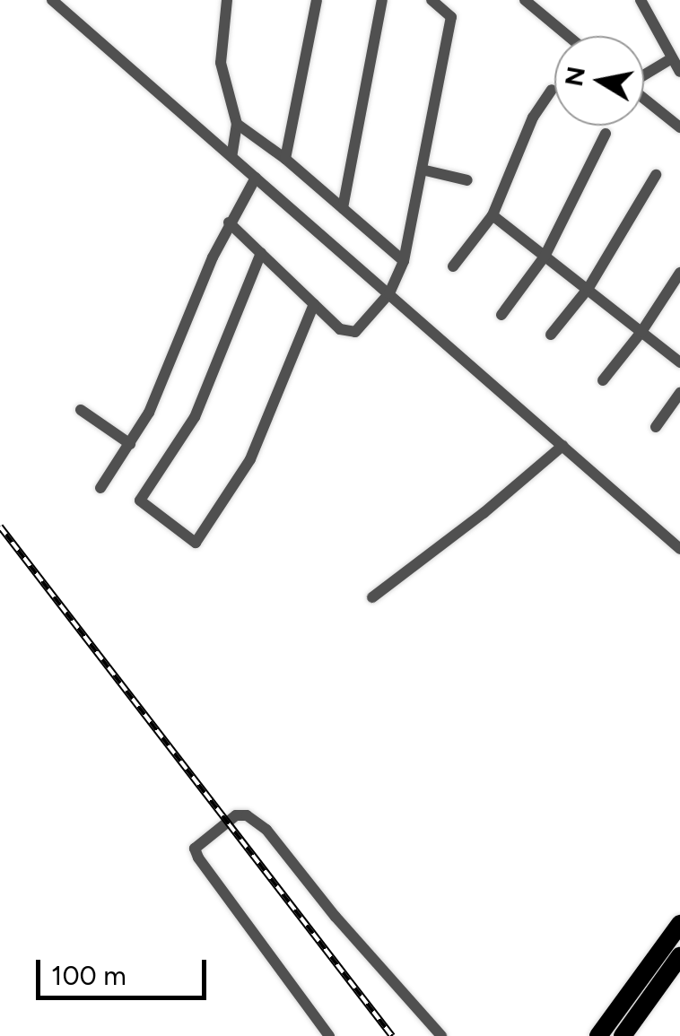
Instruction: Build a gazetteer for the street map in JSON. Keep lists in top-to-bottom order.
{
  "scale_bar": "100 m",
  "north": "left"
}
